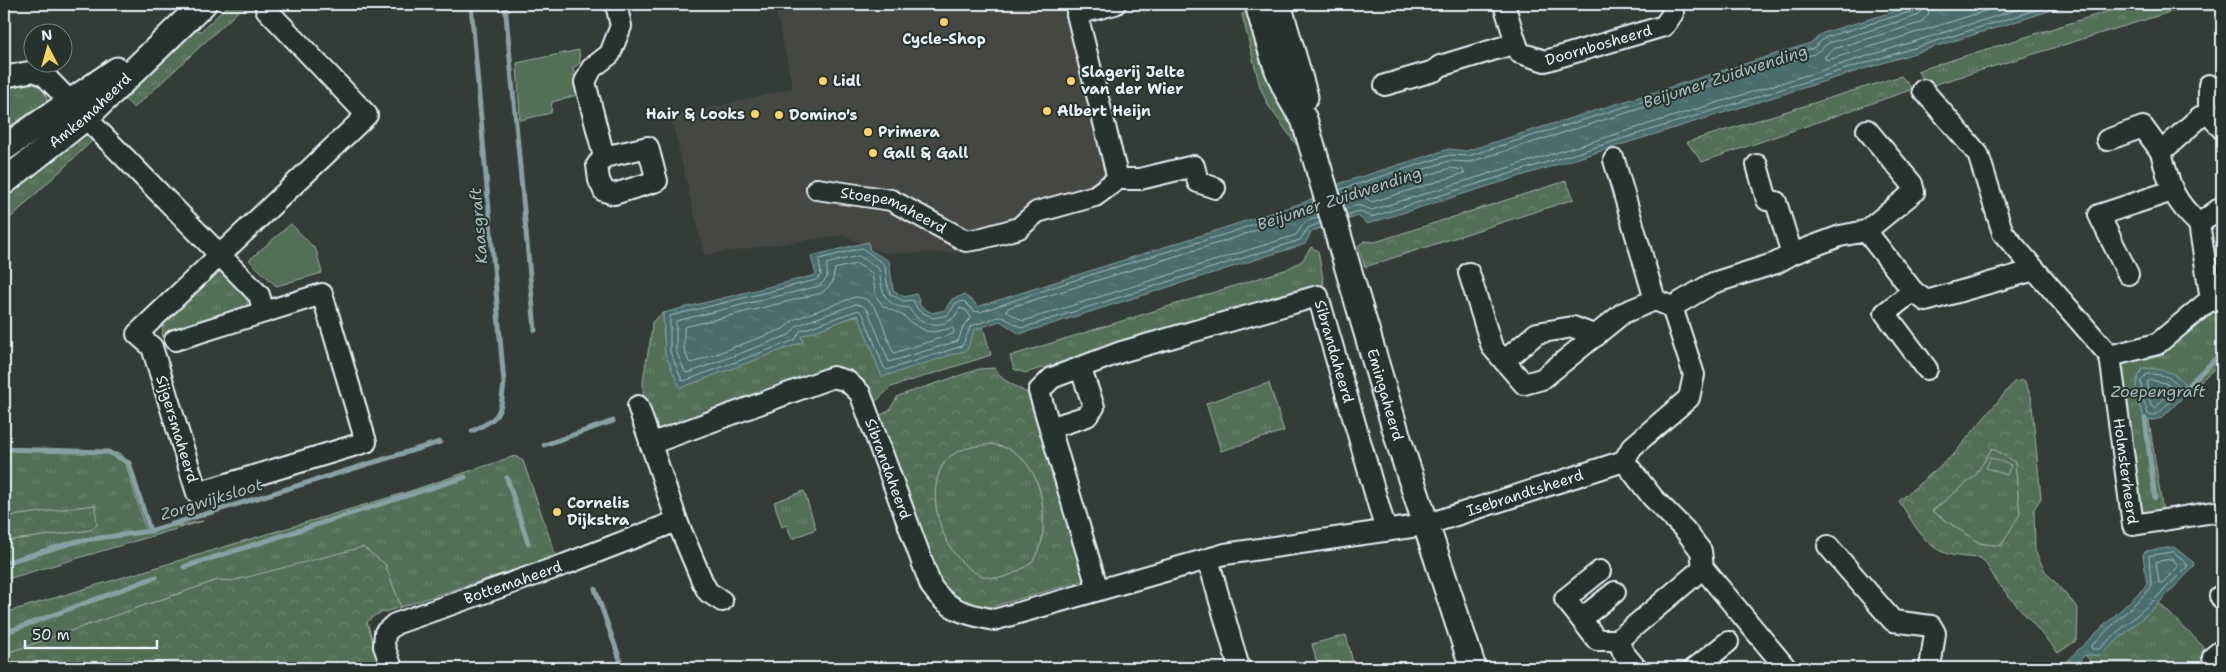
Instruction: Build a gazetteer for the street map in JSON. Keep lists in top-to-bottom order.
{
  "streets": {
    "street": [
      "Doornbosheerd",
      "Amkemaheerd",
      "Stoepemaheerd",
      "Sibrandaheerd",
      "Emingaheerd",
      "Sijgersmaheerd",
      "Holmsterheerd",
      "Isebrandtsheerd",
      "Bottemaheerd"
    ]
  },
  "crossings": [
    ["Sibrandaheerd", "Emingaheerd"],
    ["Sibrandaheerd", "Isebrandtsheerd"],
    ["Emingaheerd", "Isebrandtsheerd"]
  ],
  "water": [
    "Beijumer Zuidwending",
    "Kaasgraft",
    "Zoepengraft",
    "Zorgwijksloot"
  ],
  "places": [
    "Cycle-Shop",
    "Lidl",
    "Slagerij Jelte van der Wier",
    "Albert Heijn",
    "Hair & Looks",
    "Domino's",
    "Primera",
    "Gall & Gall",
    "Cornelis Dijkstra"
  ],
  "scale_bar": "50 m",
  "north": "top"
}
